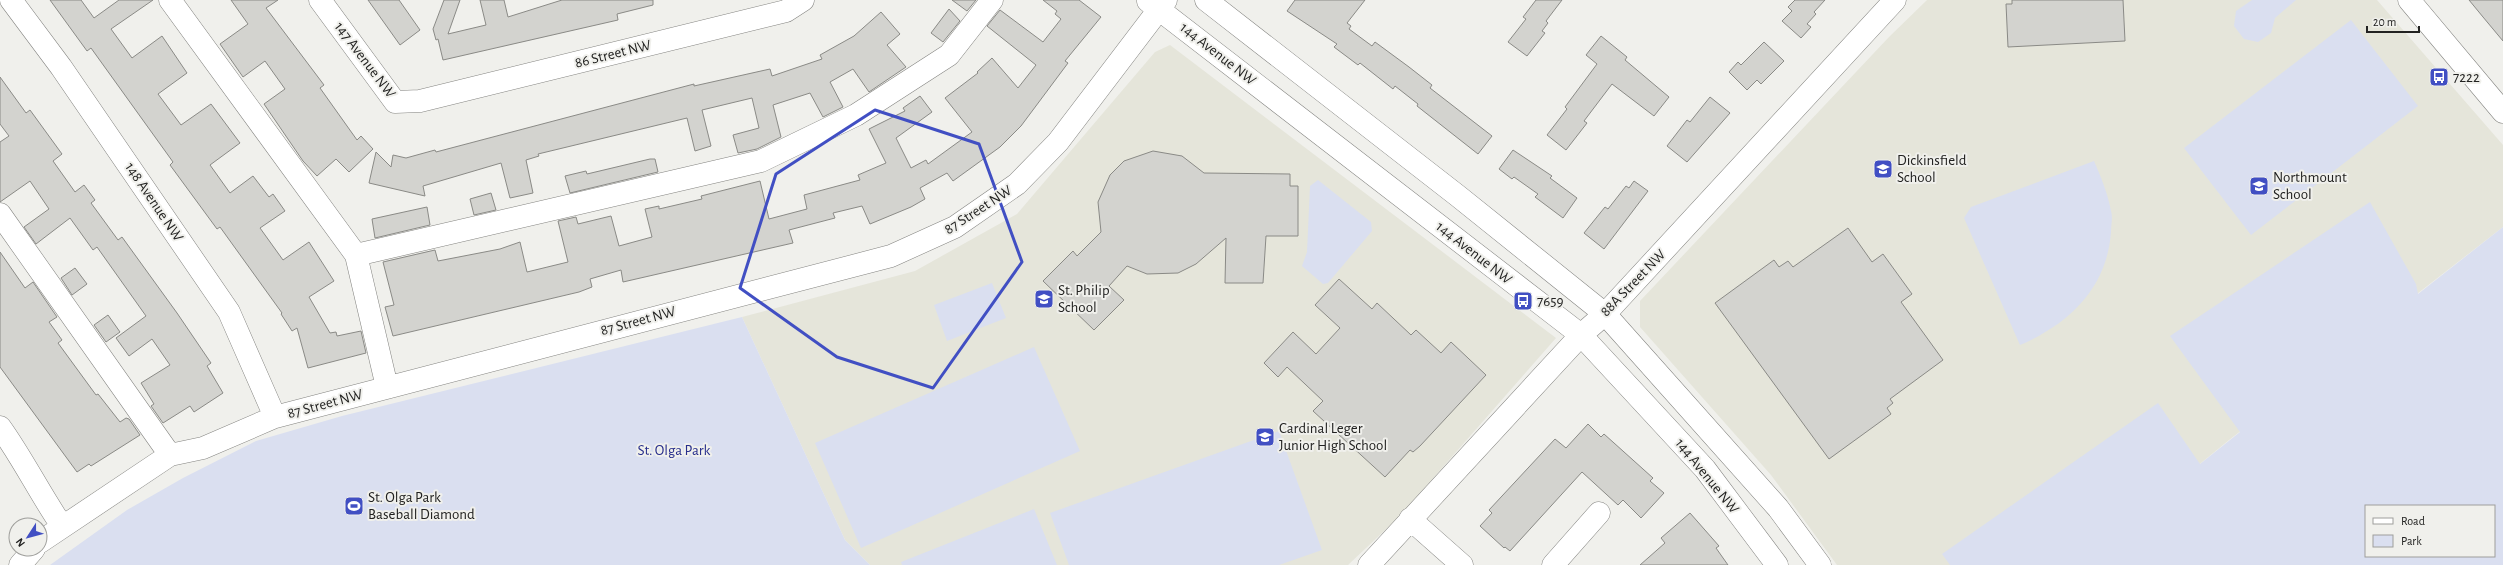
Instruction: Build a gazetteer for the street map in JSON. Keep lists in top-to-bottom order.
{
  "streets": {
    "street": [
      "86 Street NW",
      "144 Avenue NW",
      "147 Avenue NW",
      "148 Avenue NW",
      "87 Street NW",
      "88A Street NW"
    ]
  },
  "crossings": [
    ["86 Street NW", "147 Avenue NW"],
    ["144 Avenue NW", "87 Street NW"],
    ["144 Avenue NW", "88A Street NW"],
    ["148 Avenue NW", "87 Street NW"]
  ],
  "parks": ["St. Olga Park"],
  "places": {
    "bus stop": ["7222", "7659"],
    "school or university": [
      "Dickinsfield School",
      "Northmount School",
      "St. Philip School",
      "Cardinal Leger Junior High School"
    ],
    "sports": ["St. Olga Park Baseball Diamond"]
  },
  "legend": ["Road", "Park"],
  "scale_bar": "20 m",
  "north": "bottom left"
}
